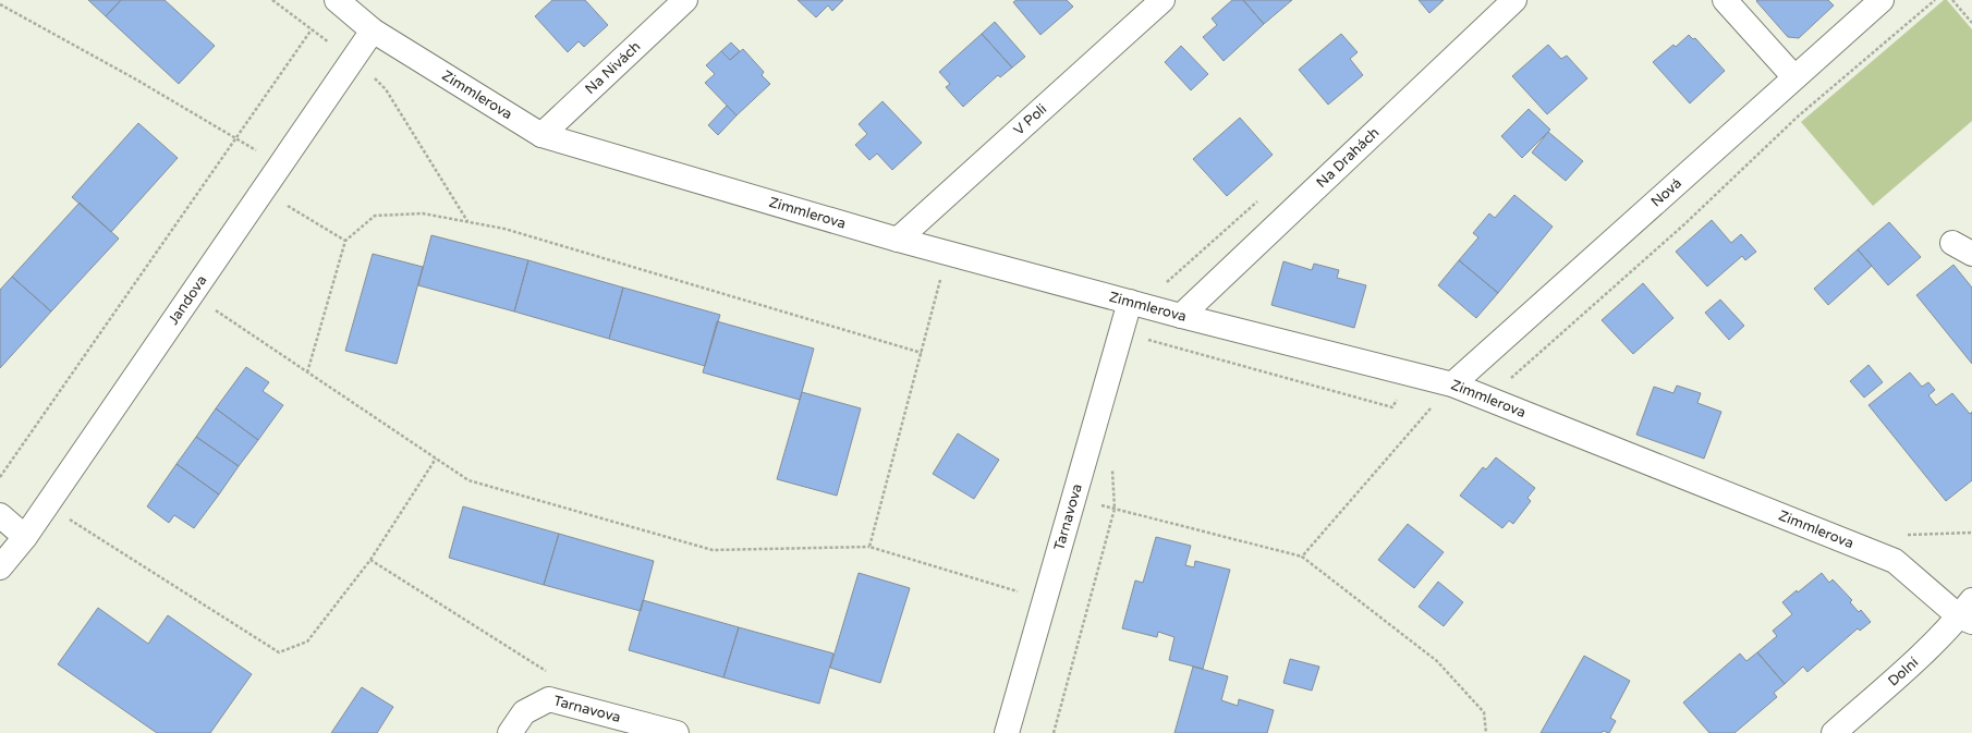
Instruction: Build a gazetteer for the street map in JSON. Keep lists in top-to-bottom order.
{
  "streets": {
    "street": [
      "Na Nivách",
      "Zimmlerova",
      "V Poli",
      "Na Drahách",
      "Nová",
      "Jandova",
      "Tarnavova",
      "Dolní"
    ]
  },
  "crossings": [
    ["Na Nivách", "Zimmlerova"],
    ["Zimmlerova", "V Poli"],
    ["Zimmlerova", "Na Drahách"],
    ["Zimmlerova", "Nová"],
    ["Zimmlerova", "Jandova"],
    ["Zimmlerova", "Tarnavova"],
    ["Zimmlerova", "Dolní"]
  ]
}
